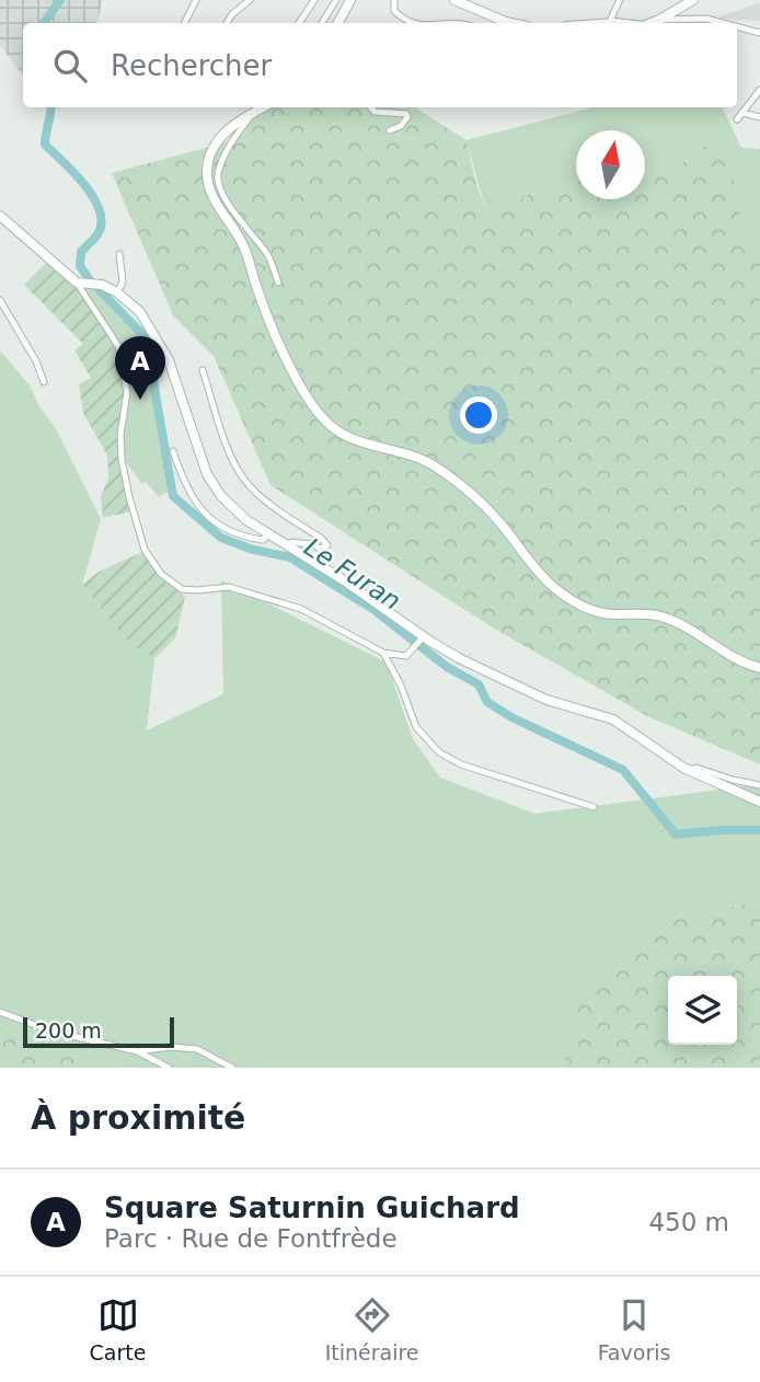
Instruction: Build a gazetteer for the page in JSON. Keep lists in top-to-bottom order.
{
  "water": ["Le Furan"],
  "scale_bar": "200 m",
  "north": "top",
  "page": {
    "search": "Rechercher",
    "pins": "A",
    "scale": "200 m",
    "heading": "À proximité",
    "list": [
      {
        "mark": "A",
        "name": "Square Saturnin Guichard",
        "note": "Parc · Rue de Fontfrède",
        "value": "450 m"
      }
    ],
    "nav": ["Carte", "Itinéraire", "Favoris"]
  }
}
